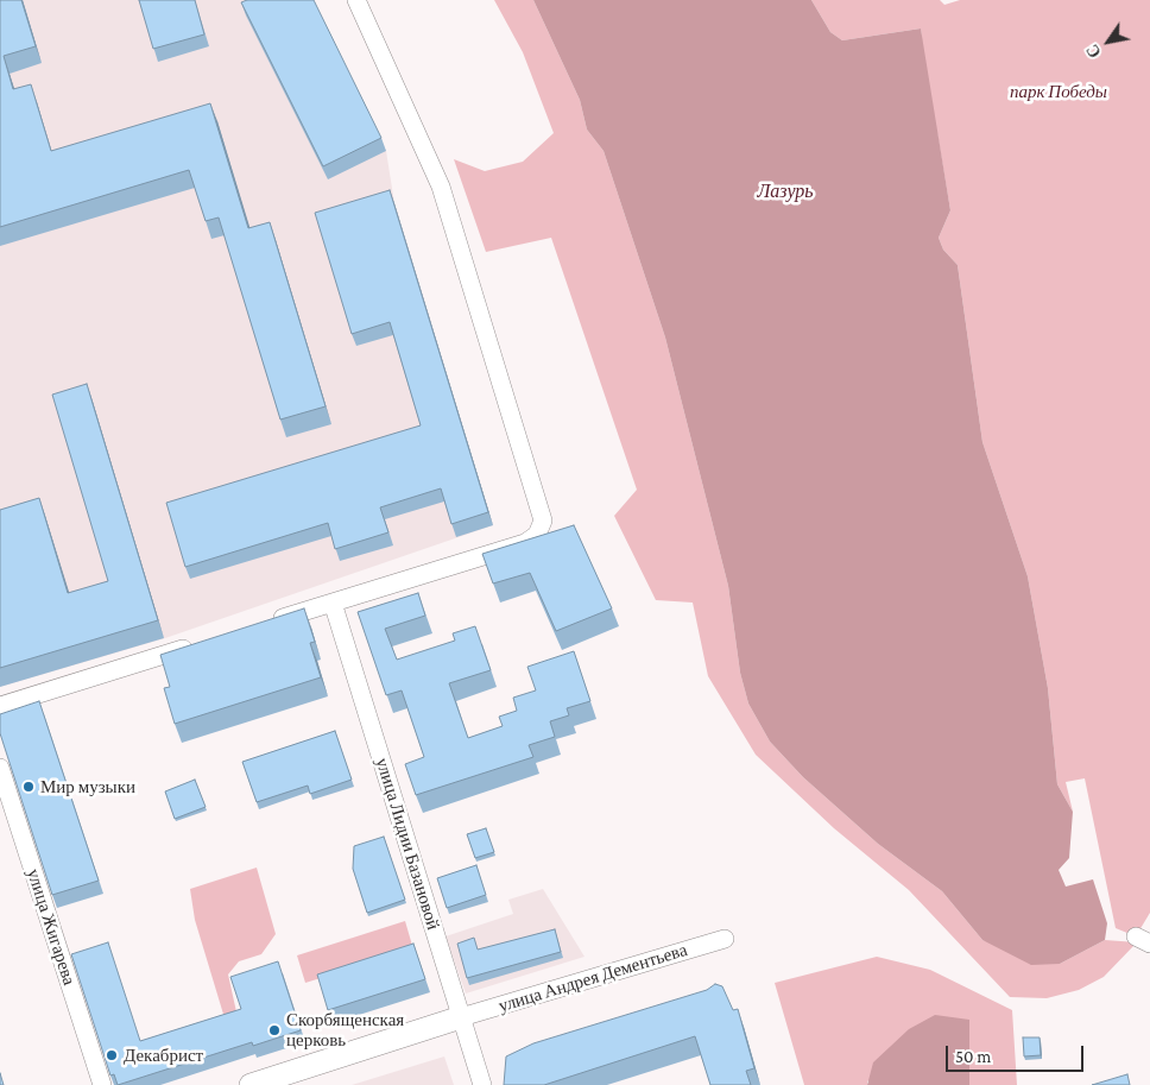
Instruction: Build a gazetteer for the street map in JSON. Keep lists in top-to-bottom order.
{
  "streets": {
    "street": ["улица Лидии Базановой", "улица Жигарева", "улица Андрея Дементьева"]
  },
  "crossings": [
    ["улица Лидии Базановой", "улица Андрея Дементьева"]
  ],
  "water": ["Лазурь"],
  "parks": ["парк Победы"],
  "places": ["Мир музыки", "Скорбященская церковь", "Декабрист"],
  "scale_bar": "50 m",
  "north": "bottom left"
}
